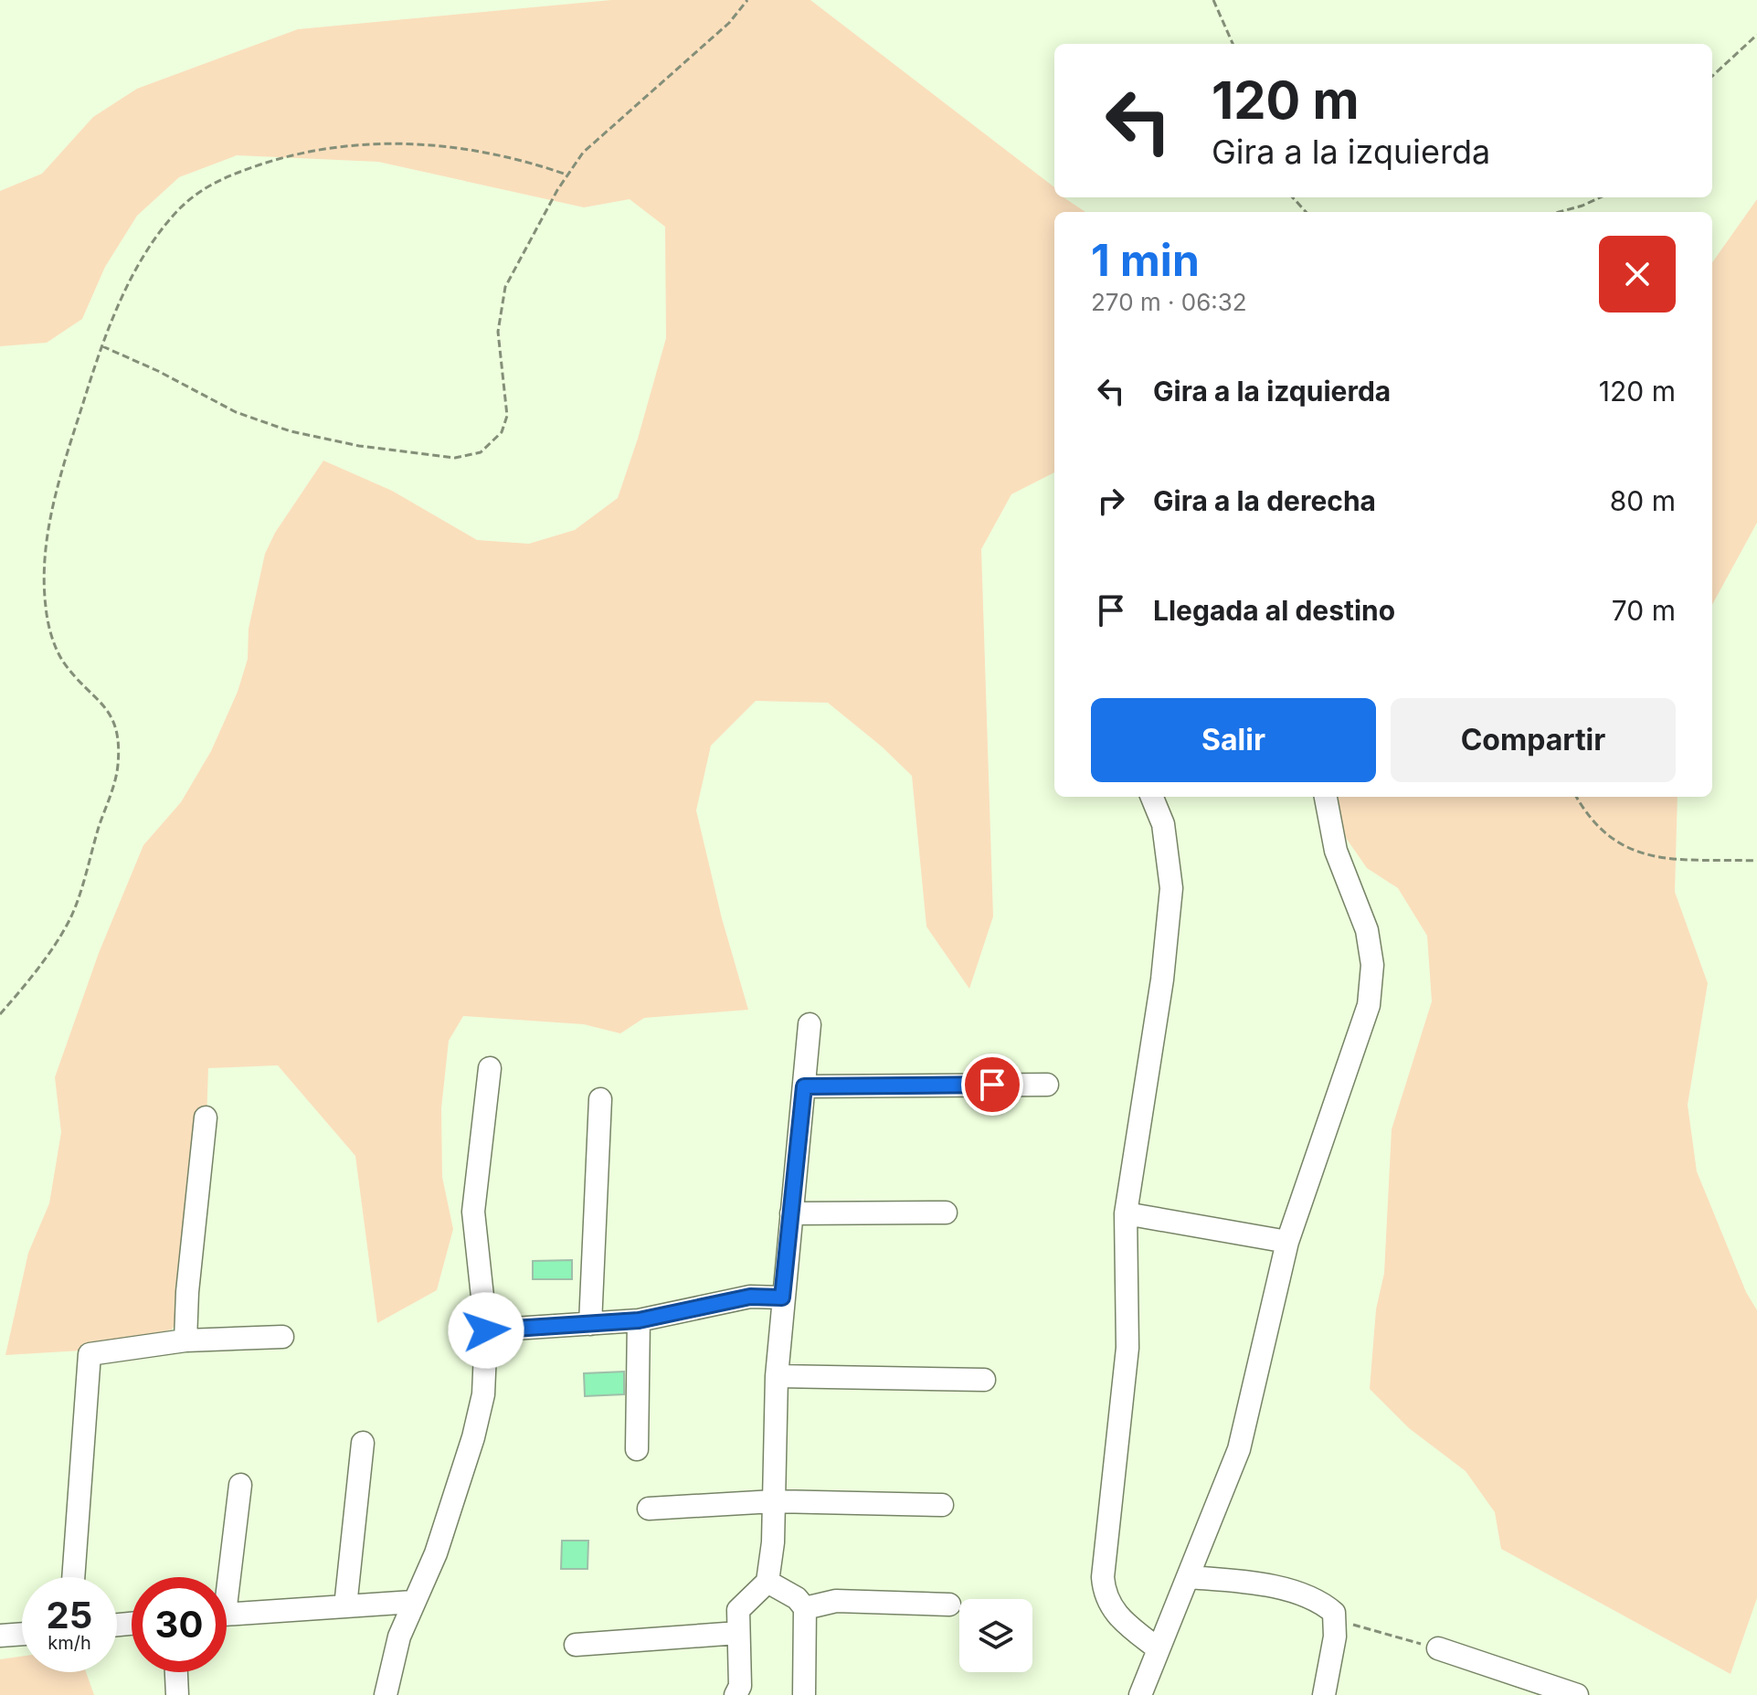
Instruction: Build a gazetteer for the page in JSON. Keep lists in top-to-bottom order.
{
  "page": {
    "turn": ["120 m", "Gira a la izquierda"],
    "heading": ["1 min", "270 m · 06:32"],
    "list": [
      {
        "name": "Gira a la izquierda",
        "value": "120 m"
      },
      {
        "name": "Gira a la derecha",
        "value": "80 m"
      },
      {
        "name": "Llegada al destino",
        "value": "70 m"
      }
    ],
    "buttons": ["Salir", "Compartir"],
    "speed": "25 km/h",
    "limit": "30"
  }
}
